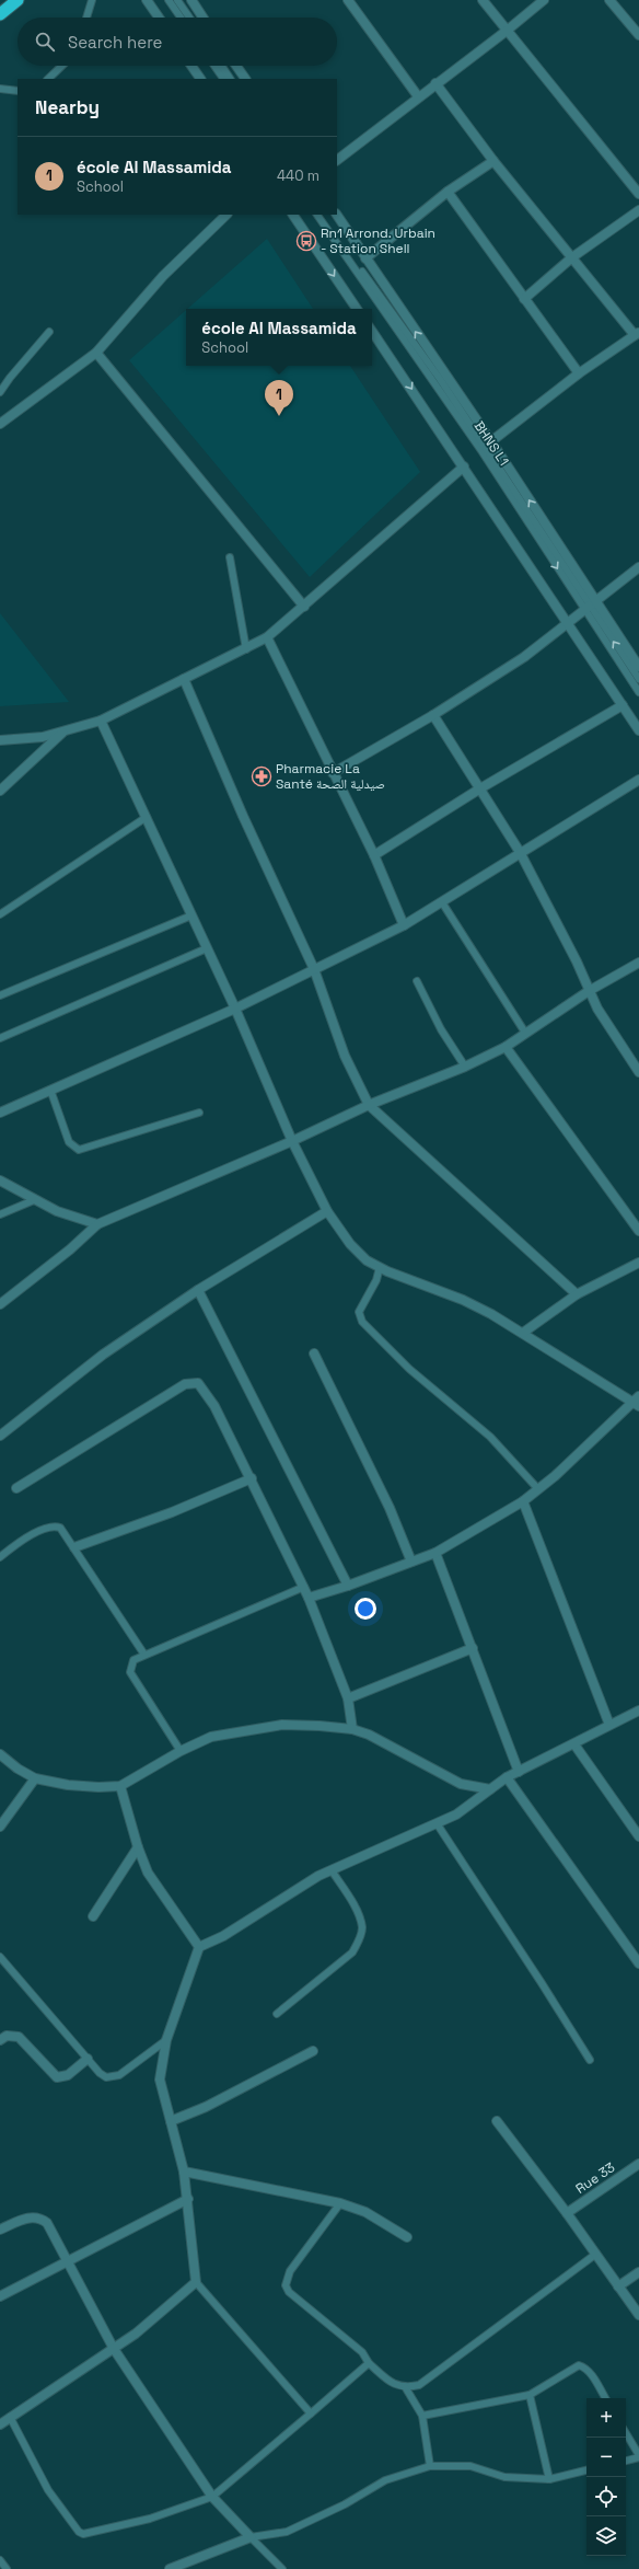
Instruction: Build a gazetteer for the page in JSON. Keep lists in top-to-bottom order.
{
  "streets": {
    "street": ["Rue 33"],
    "lane": ["BHNS L1"]
  },
  "places": {
    "bus stop": ["Rn1 Arrond. Urbain - Station Shell"],
    "pharmacy": ["Pharmacie La Santé صيدلية الصحة"]
  },
  "page": {
    "search": "Search here",
    "heading": "Nearby",
    "list": [
      {
        "mark": "1",
        "name": "école Al Massamida",
        "note": "School",
        "value": "440 m"
      }
    ],
    "popup": ["école Al Massamida", "School"],
    "pins": "1",
    "map_buttons": ["+", "−"]
  }
}
